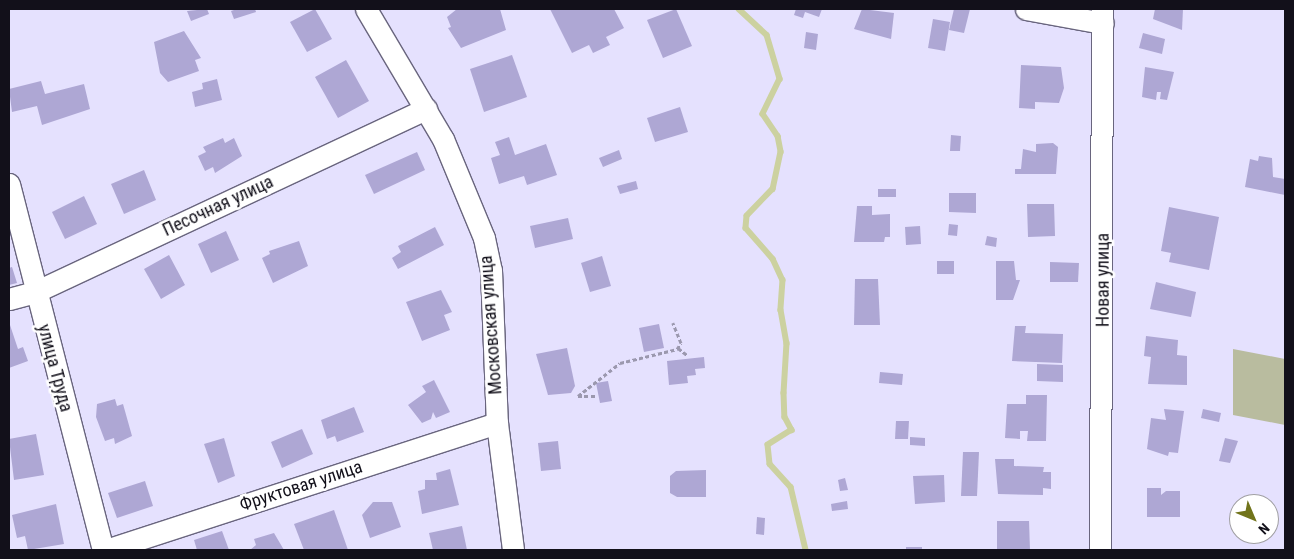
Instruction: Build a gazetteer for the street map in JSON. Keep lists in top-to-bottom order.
{
  "streets": {
    "street": [
      "Песочная улица",
      "Новая улица",
      "Московская улица",
      "улица Труда",
      "Фруктовая улица"
    ]
  },
  "crossings": [
    ["Песочная улица", "Московская улица"],
    ["Песочная улица", "улица Труда"],
    ["Московская улица", "Фруктовая улица"],
    ["улица Труда", "Фруктовая улица"]
  ],
  "north": "bottom right"
}
